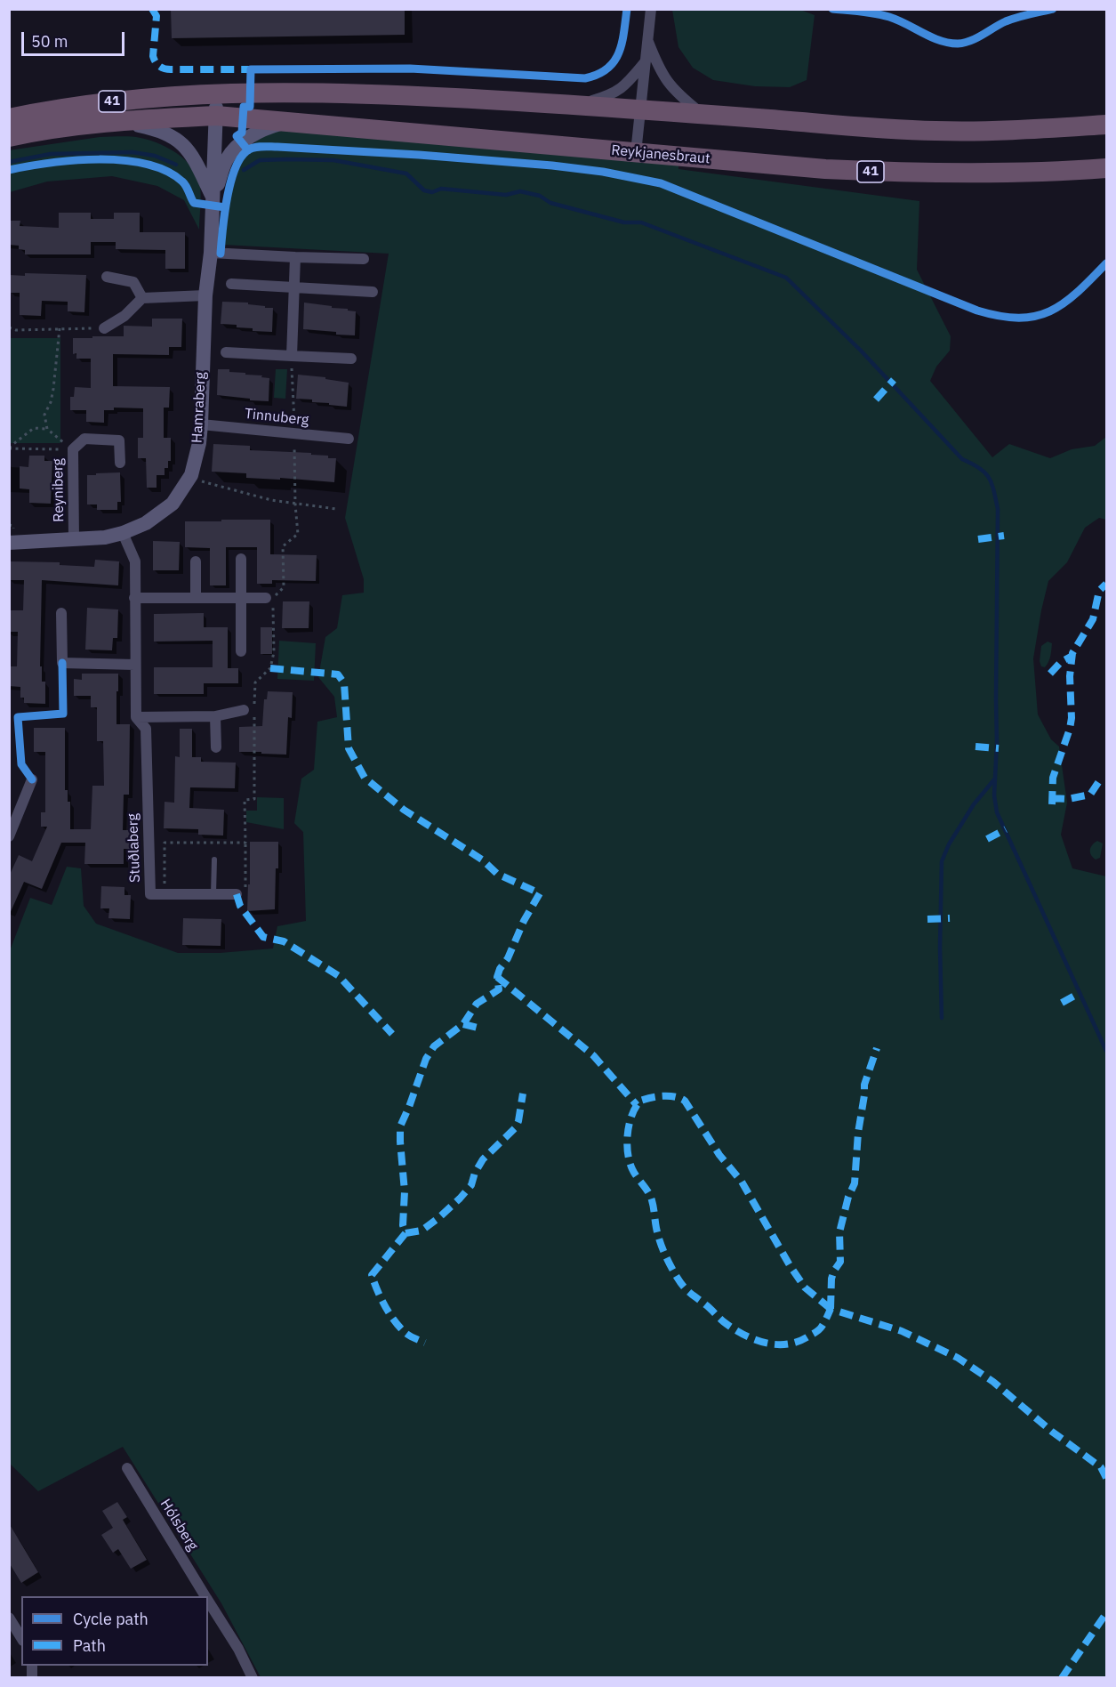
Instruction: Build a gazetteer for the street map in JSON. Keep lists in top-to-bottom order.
{
  "streets": {
    "highway": ["41", "Reykjanesbraut"],
    "street": [
      "Hamraberg",
      "Tinnuberg",
      "Reyniberg",
      "Stuðlaberg",
      "Hólsberg"
    ]
  },
  "crossings": [
    ["41", "Reykjanesbraut"],
    ["41", "Hamraberg"],
    ["Hamraberg", "Tinnuberg"],
    ["Hamraberg", "Reyniberg"],
    ["Hamraberg", "Stuðlaberg"]
  ],
  "legend": ["Cycle path", "Path"],
  "scale_bar": "50 m"
}
